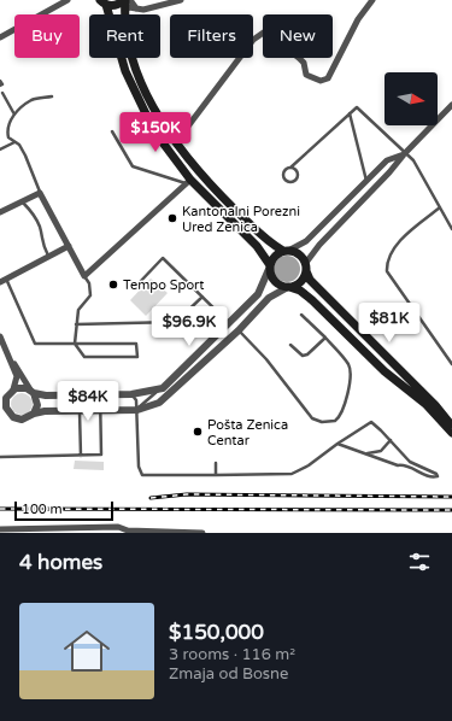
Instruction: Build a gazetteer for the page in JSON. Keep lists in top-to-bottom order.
{
  "places": ["Kantonalni Porezni Ured Zenica", "Tempo Sport", "Pošta Zenica Centar"],
  "scale_bar": "100 m",
  "north": "right",
  "page": {
    "chip": [
      "Buy",
      "Rent",
      "Filters",
      "New"
    ],
    "price": [
      "$150K",
      "$81K",
      "$96.9K",
      "$84K"
    ],
    "scale": "100 m",
    "heading": "4 homes",
    "list": [
      {
        "name": "$150,000",
        "note": "3 rooms · 116 m² · Zmaja od Bosne"
      }
    ]
  }
}
